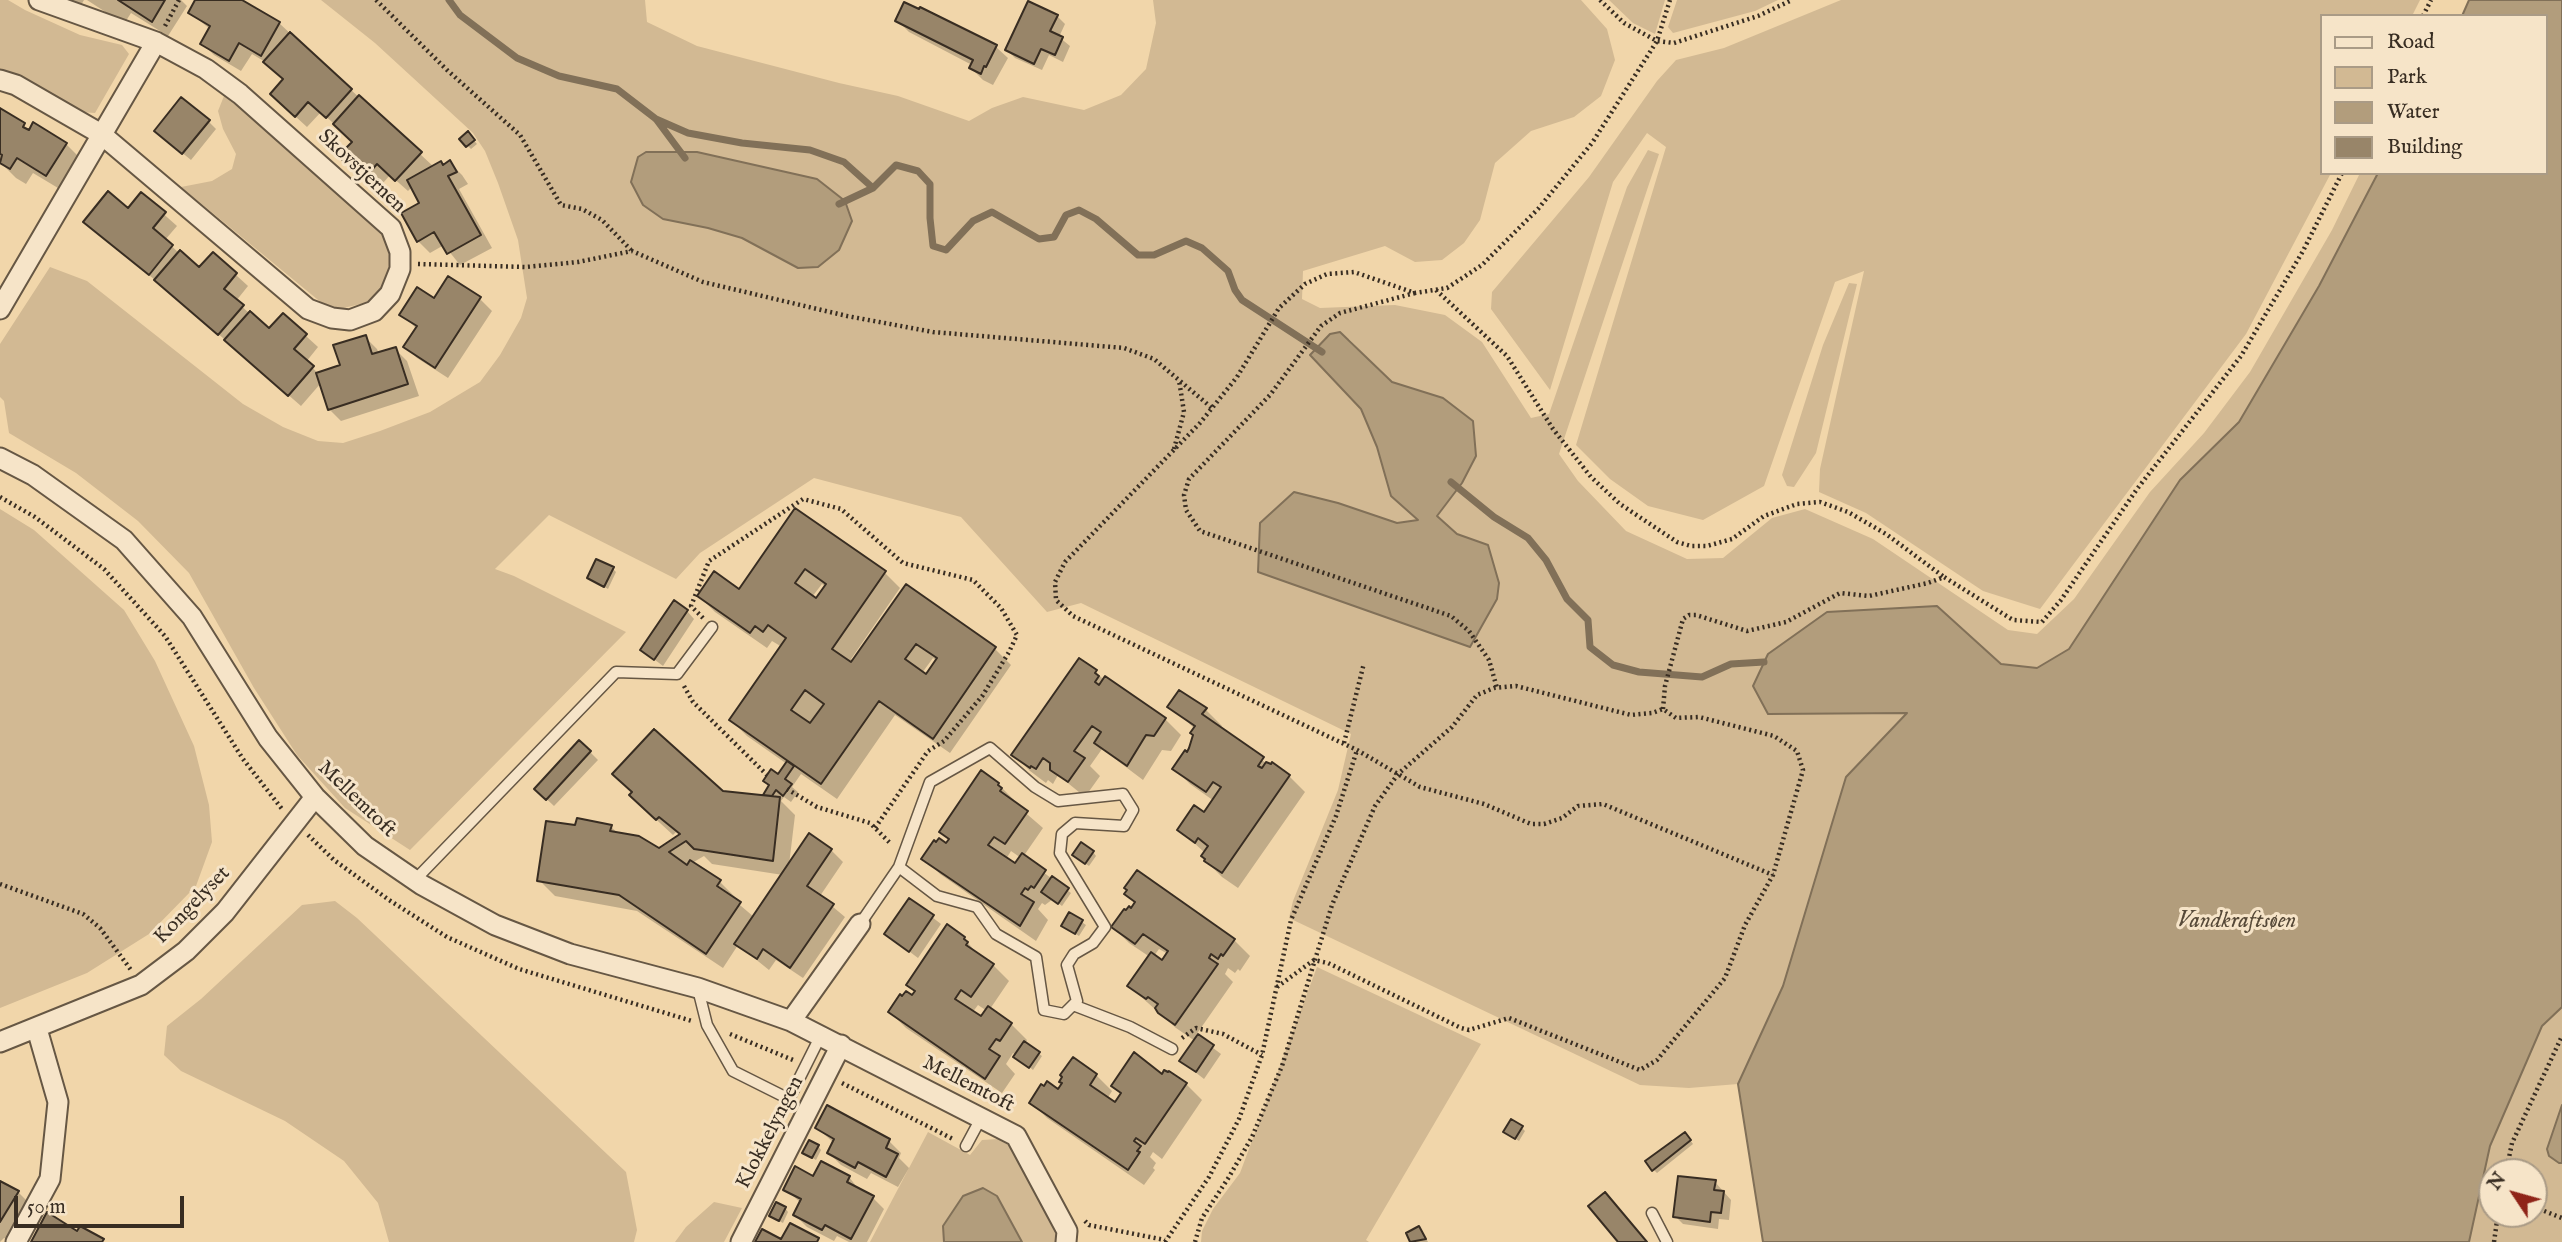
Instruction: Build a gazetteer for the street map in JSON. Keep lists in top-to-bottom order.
{
  "streets": {
    "street": [
      "Skovstjernen",
      "Mellemtoft",
      "Kongelyset",
      "Klokkelyngen"
    ]
  },
  "crossings": [
    ["Mellemtoft", "Kongelyset"],
    ["Mellemtoft", "Klokkelyngen"]
  ],
  "water": ["Vandkraftsøen"],
  "legend": [
    "Road",
    "Park",
    "Water",
    "Building"
  ],
  "scale_bar": "50 m",
  "north": "top left"
}
